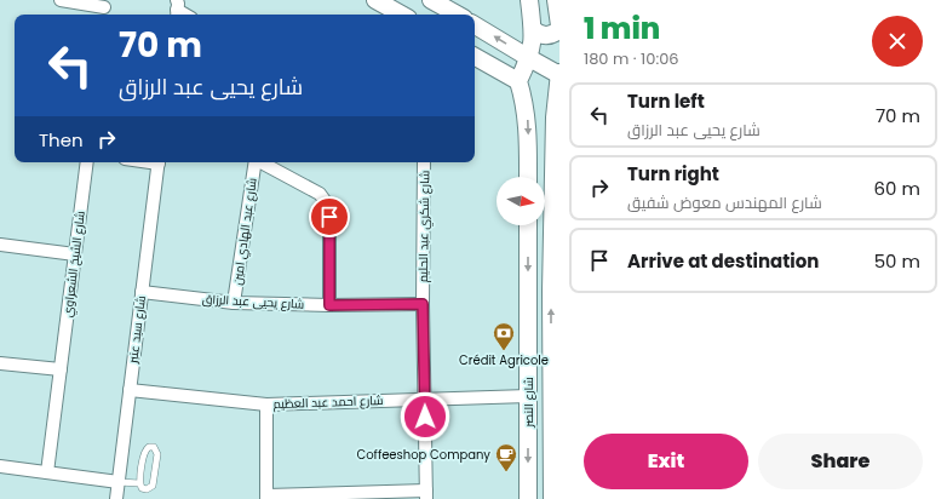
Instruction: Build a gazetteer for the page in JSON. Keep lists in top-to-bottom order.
{
  "streets": {
    "main road": ["شارع النصر"],
    "street": [
      "شارع شكري عبد الحليم",
      "شارع عبد الهادي امين",
      "شارع الشيخ الشعراوي",
      "شارع يحيى عبد الرزاق",
      "شارع سيد عنبر",
      "شارع احمد عبد العظيم"
    ]
  },
  "crossings": [
    ["شارع شكري عبد الحليم", "شارع يحيى عبد الرزاق"],
    ["شارع شكري عبد الحليم", "شارع احمد عبد العظيم"],
    ["شارع عبد الهادي امين", "شارع يحيى عبد الرزاق"],
    ["شارع يحيى عبد الرزاق", "شارع سيد عنبر"],
    ["شارع سيد عنبر", "شارع احمد عبد العظيم"],
    ["شارع احمد عبد العظيم", "شارع النصر"]
  ],
  "places": {
    "bank": ["Crédit Agricole"],
    "cafe": ["Coffeeshop Company"]
  },
  "north": "right",
  "page": {
    "heading": ["1 min", "180 m · 10:06"],
    "turn": ["70 m", "شارع يحيى عبد الرزاق"],
    "list": [
      {
        "name": "Turn left",
        "note": "شارع يحيى عبد الرزاق",
        "value": "70 m"
      },
      {
        "name": "Turn right",
        "note": "شارع المهندس معوض شفيق",
        "value": "60 m"
      },
      {
        "name": "Arrive at destination",
        "value": "50 m"
      }
    ],
    "then": "Then",
    "buttons": ["Exit", "Share"]
  }
}
